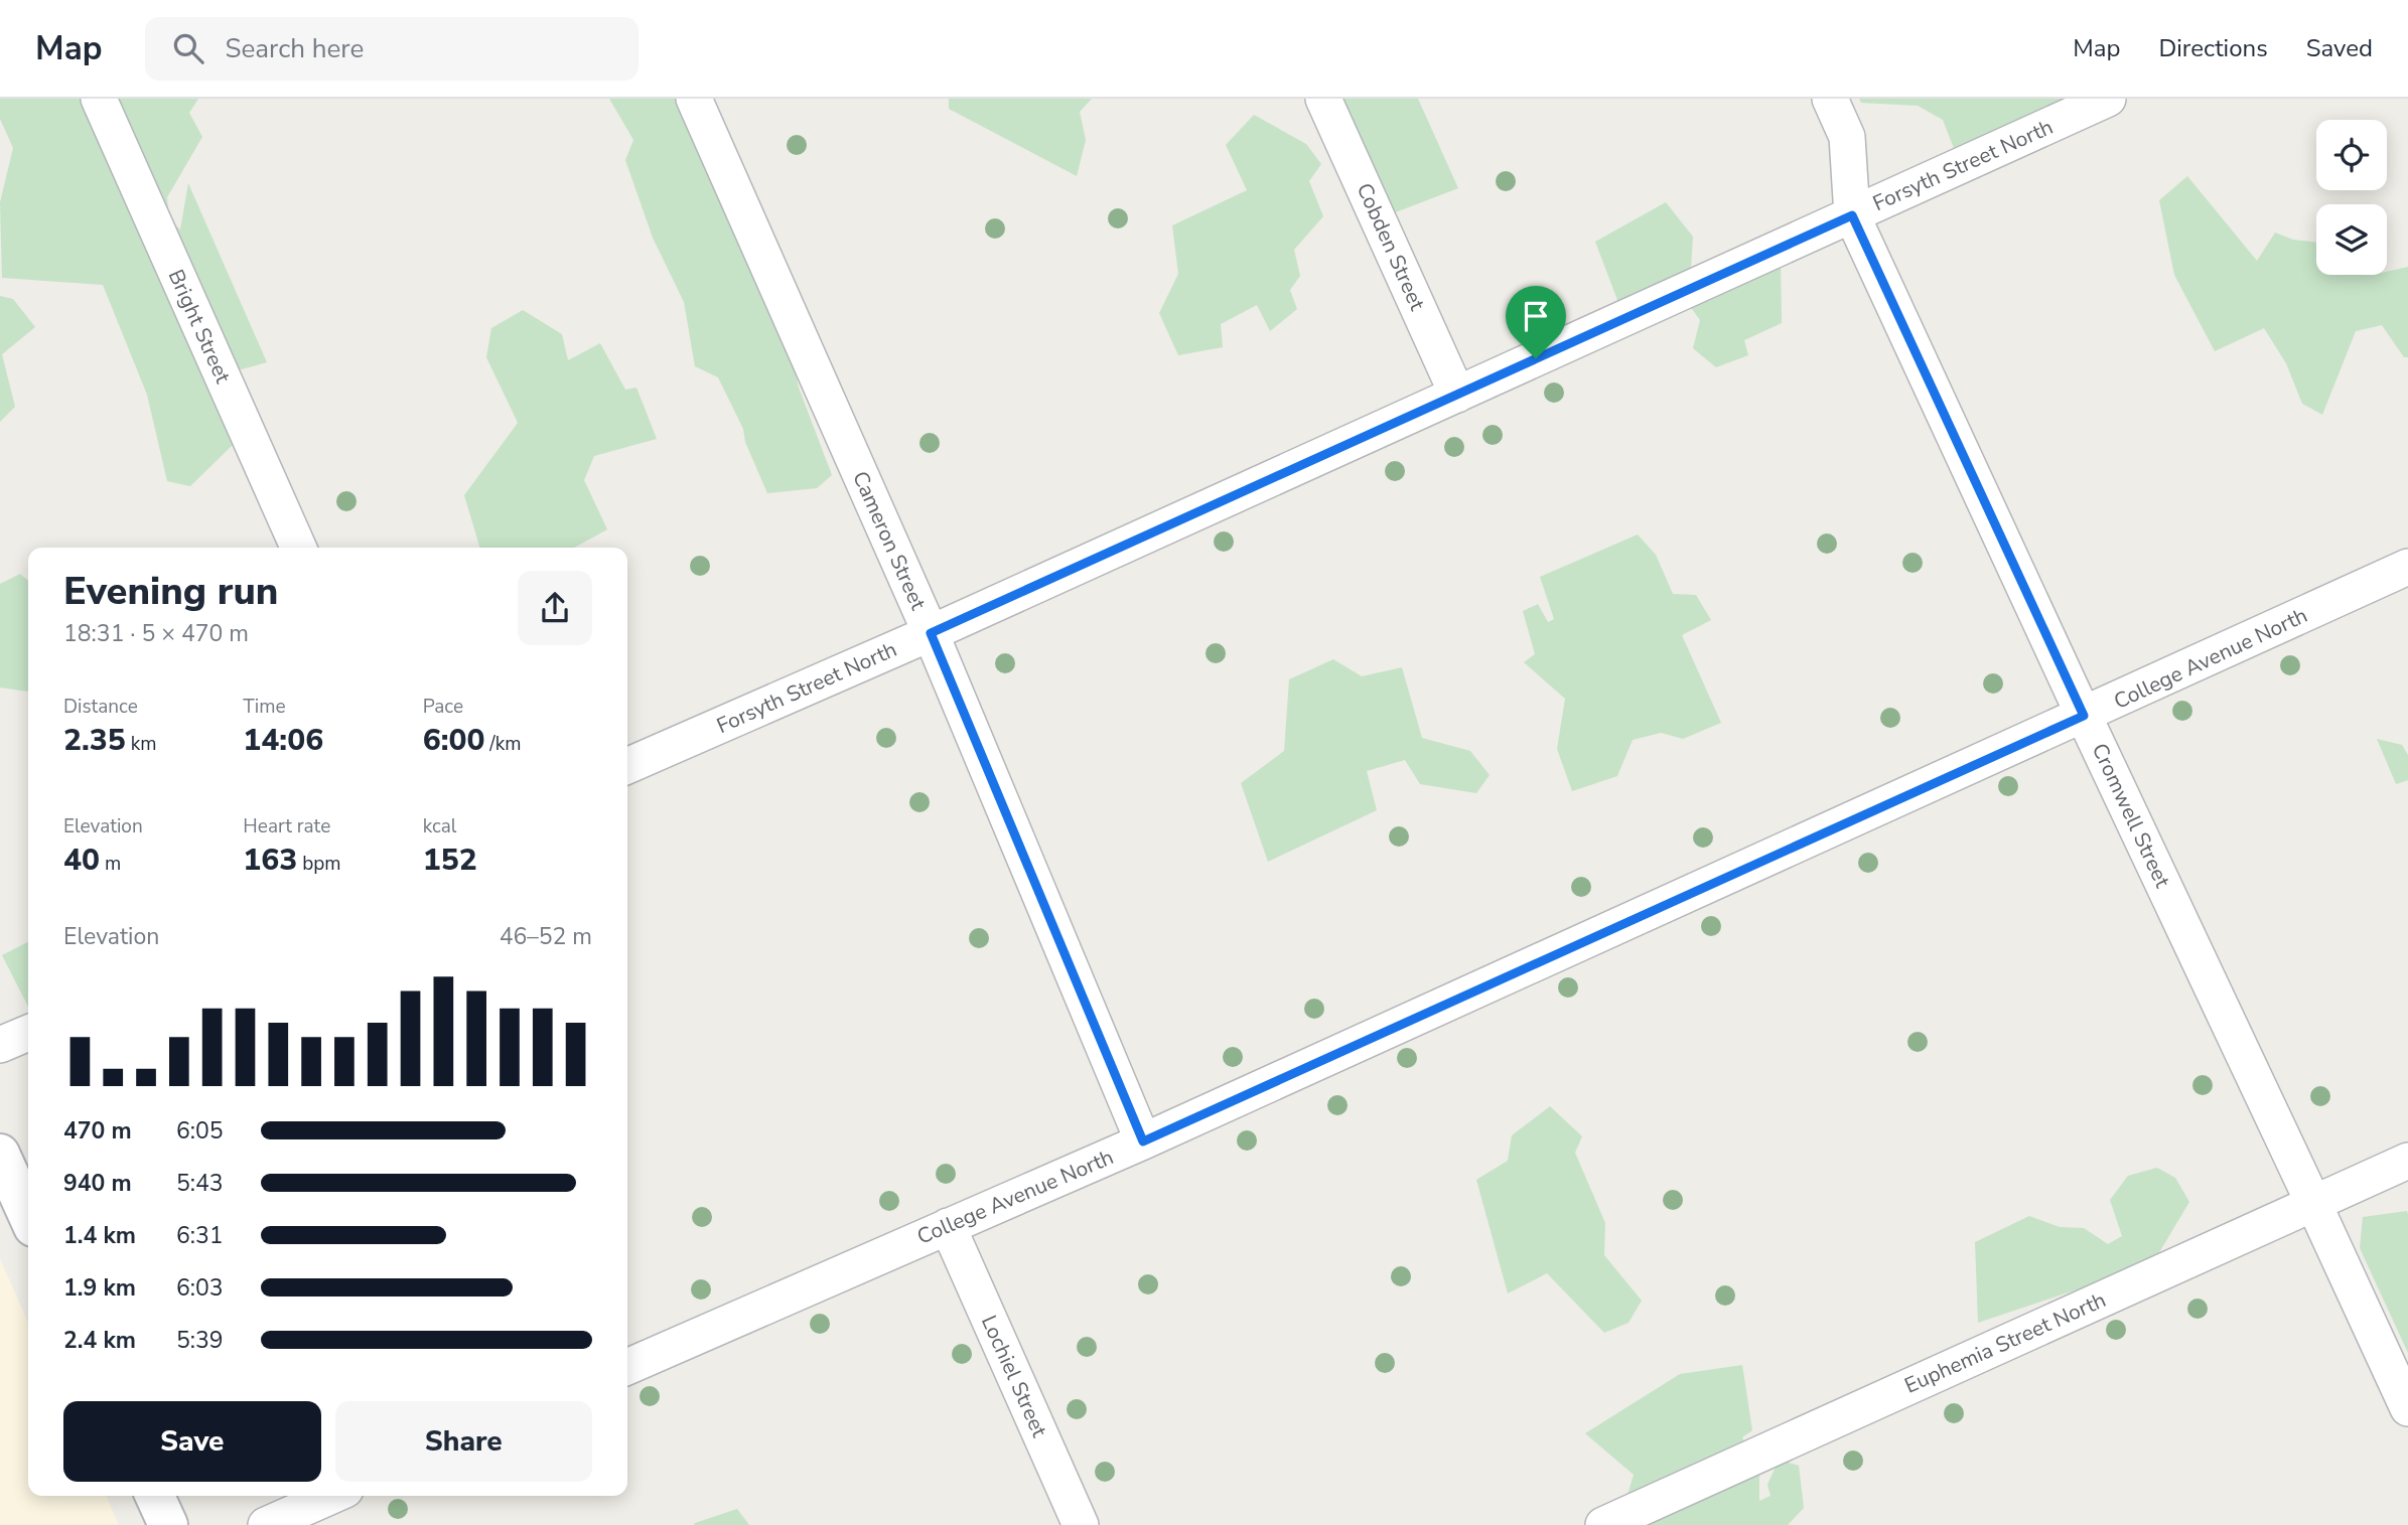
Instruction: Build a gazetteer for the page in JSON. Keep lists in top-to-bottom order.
{
  "streets": {
    "street": [
      "Forsyth Street North",
      "Cobden Street",
      "Bright Street",
      "Cameron Street",
      "College Avenue North",
      "Cromwell Street",
      "Euphemia Street North",
      "Lochiel Street"
    ]
  },
  "crossings": [
    ["Forsyth Street North", "Cobden Street"],
    ["Forsyth Street North", "Cameron Street"],
    ["Forsyth Street North", "Cromwell Street"],
    ["Cameron Street", "College Avenue North"],
    ["College Avenue North", "Cromwell Street"],
    ["College Avenue North", "Lochiel Street"],
    ["Cromwell Street", "Euphemia Street North"]
  ],
  "page": {
    "header": "Map",
    "search": "Search here",
    "nav": ["Map", "Directions", "Saved"],
    "heading": ["Evening run", "18:31 · 5 × 470 m"],
    "stats": [
      ["Distance", "2.35 km"],
      ["Time", "14:06"],
      ["Pace", "6:00 /km"],
      ["Elevation", "40 m"],
      ["Heart rate", "163 bpm"],
      ["kcal", "152"]
    ],
    "chart": ["Elevation", "46–52 m"],
    "list": [
      {
        "name": "470 m",
        "note": "6:05"
      },
      {
        "name": "940 m",
        "note": "5:43"
      },
      {
        "name": "1.4 km",
        "note": "6:31"
      },
      {
        "name": "1.9 km",
        "note": "6:03"
      },
      {
        "name": "2.4 km",
        "note": "5:39"
      }
    ],
    "buttons": ["Save", "Share"]
  }
}
